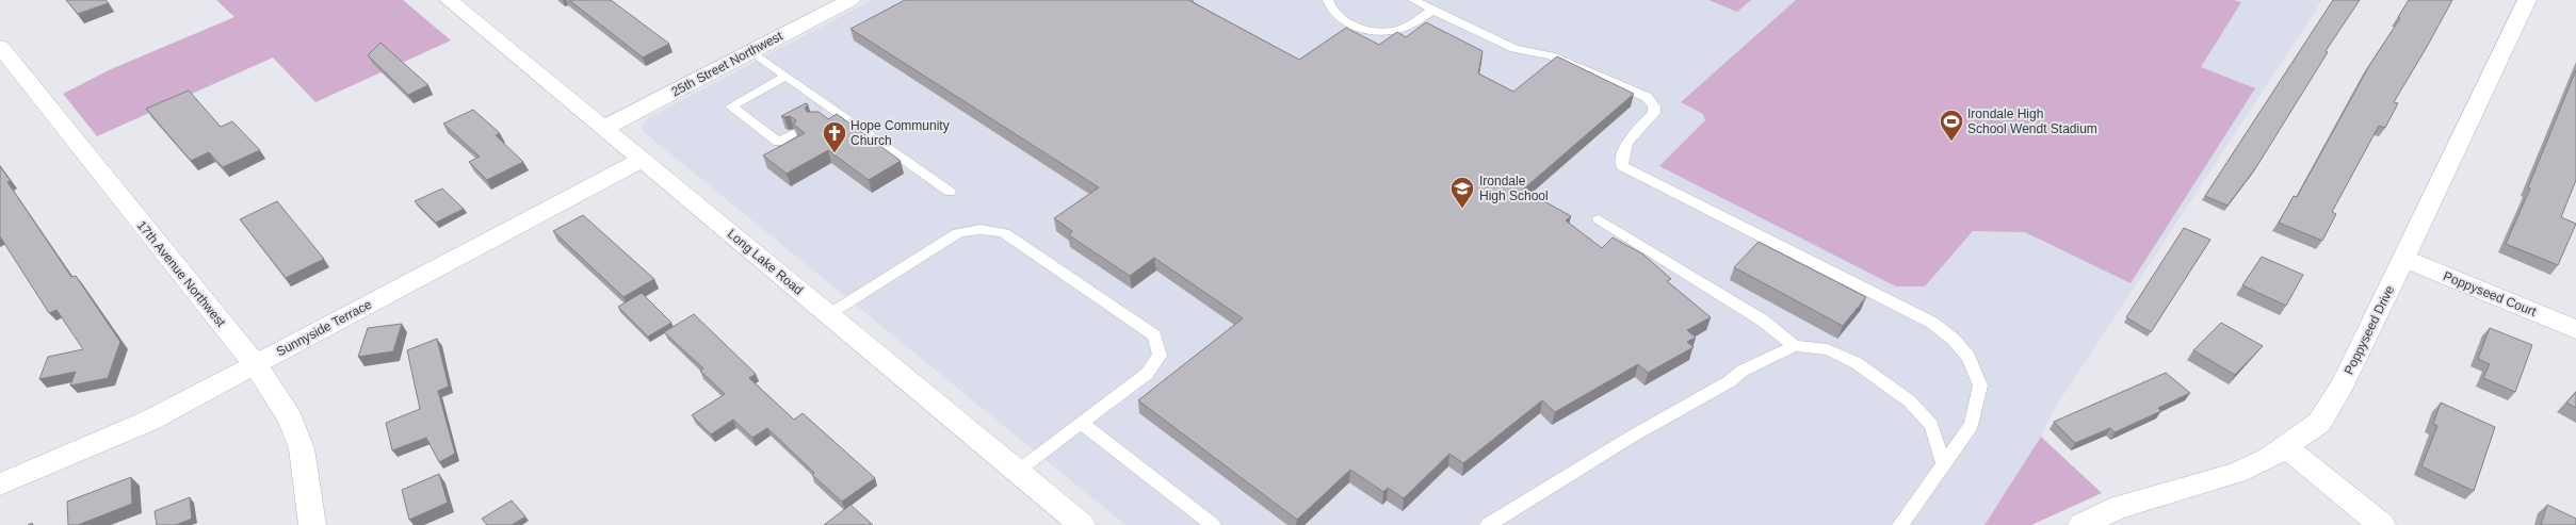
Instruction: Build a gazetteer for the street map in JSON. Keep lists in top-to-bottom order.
{
  "streets": {
    "street": [
      "25th Street Northwest",
      "Long Lake Road",
      "17th Avenue Northwest",
      "Poppyseed Court",
      "Sunnyside Terrace",
      "Poppyseed Drive"
    ]
  },
  "crossings": [
    ["25th Street Northwest", "Long Lake Road"],
    ["Long Lake Road", "Sunnyside Terrace"],
    ["17th Avenue Northwest", "Sunnyside Terrace"],
    ["Poppyseed Court", "Poppyseed Drive"]
  ],
  "places": {
    "sports": ["Irondale High School Wendt Stadium"],
    "church": ["Hope Community Church"],
    "school or university": ["Irondale High School"]
  }
}
